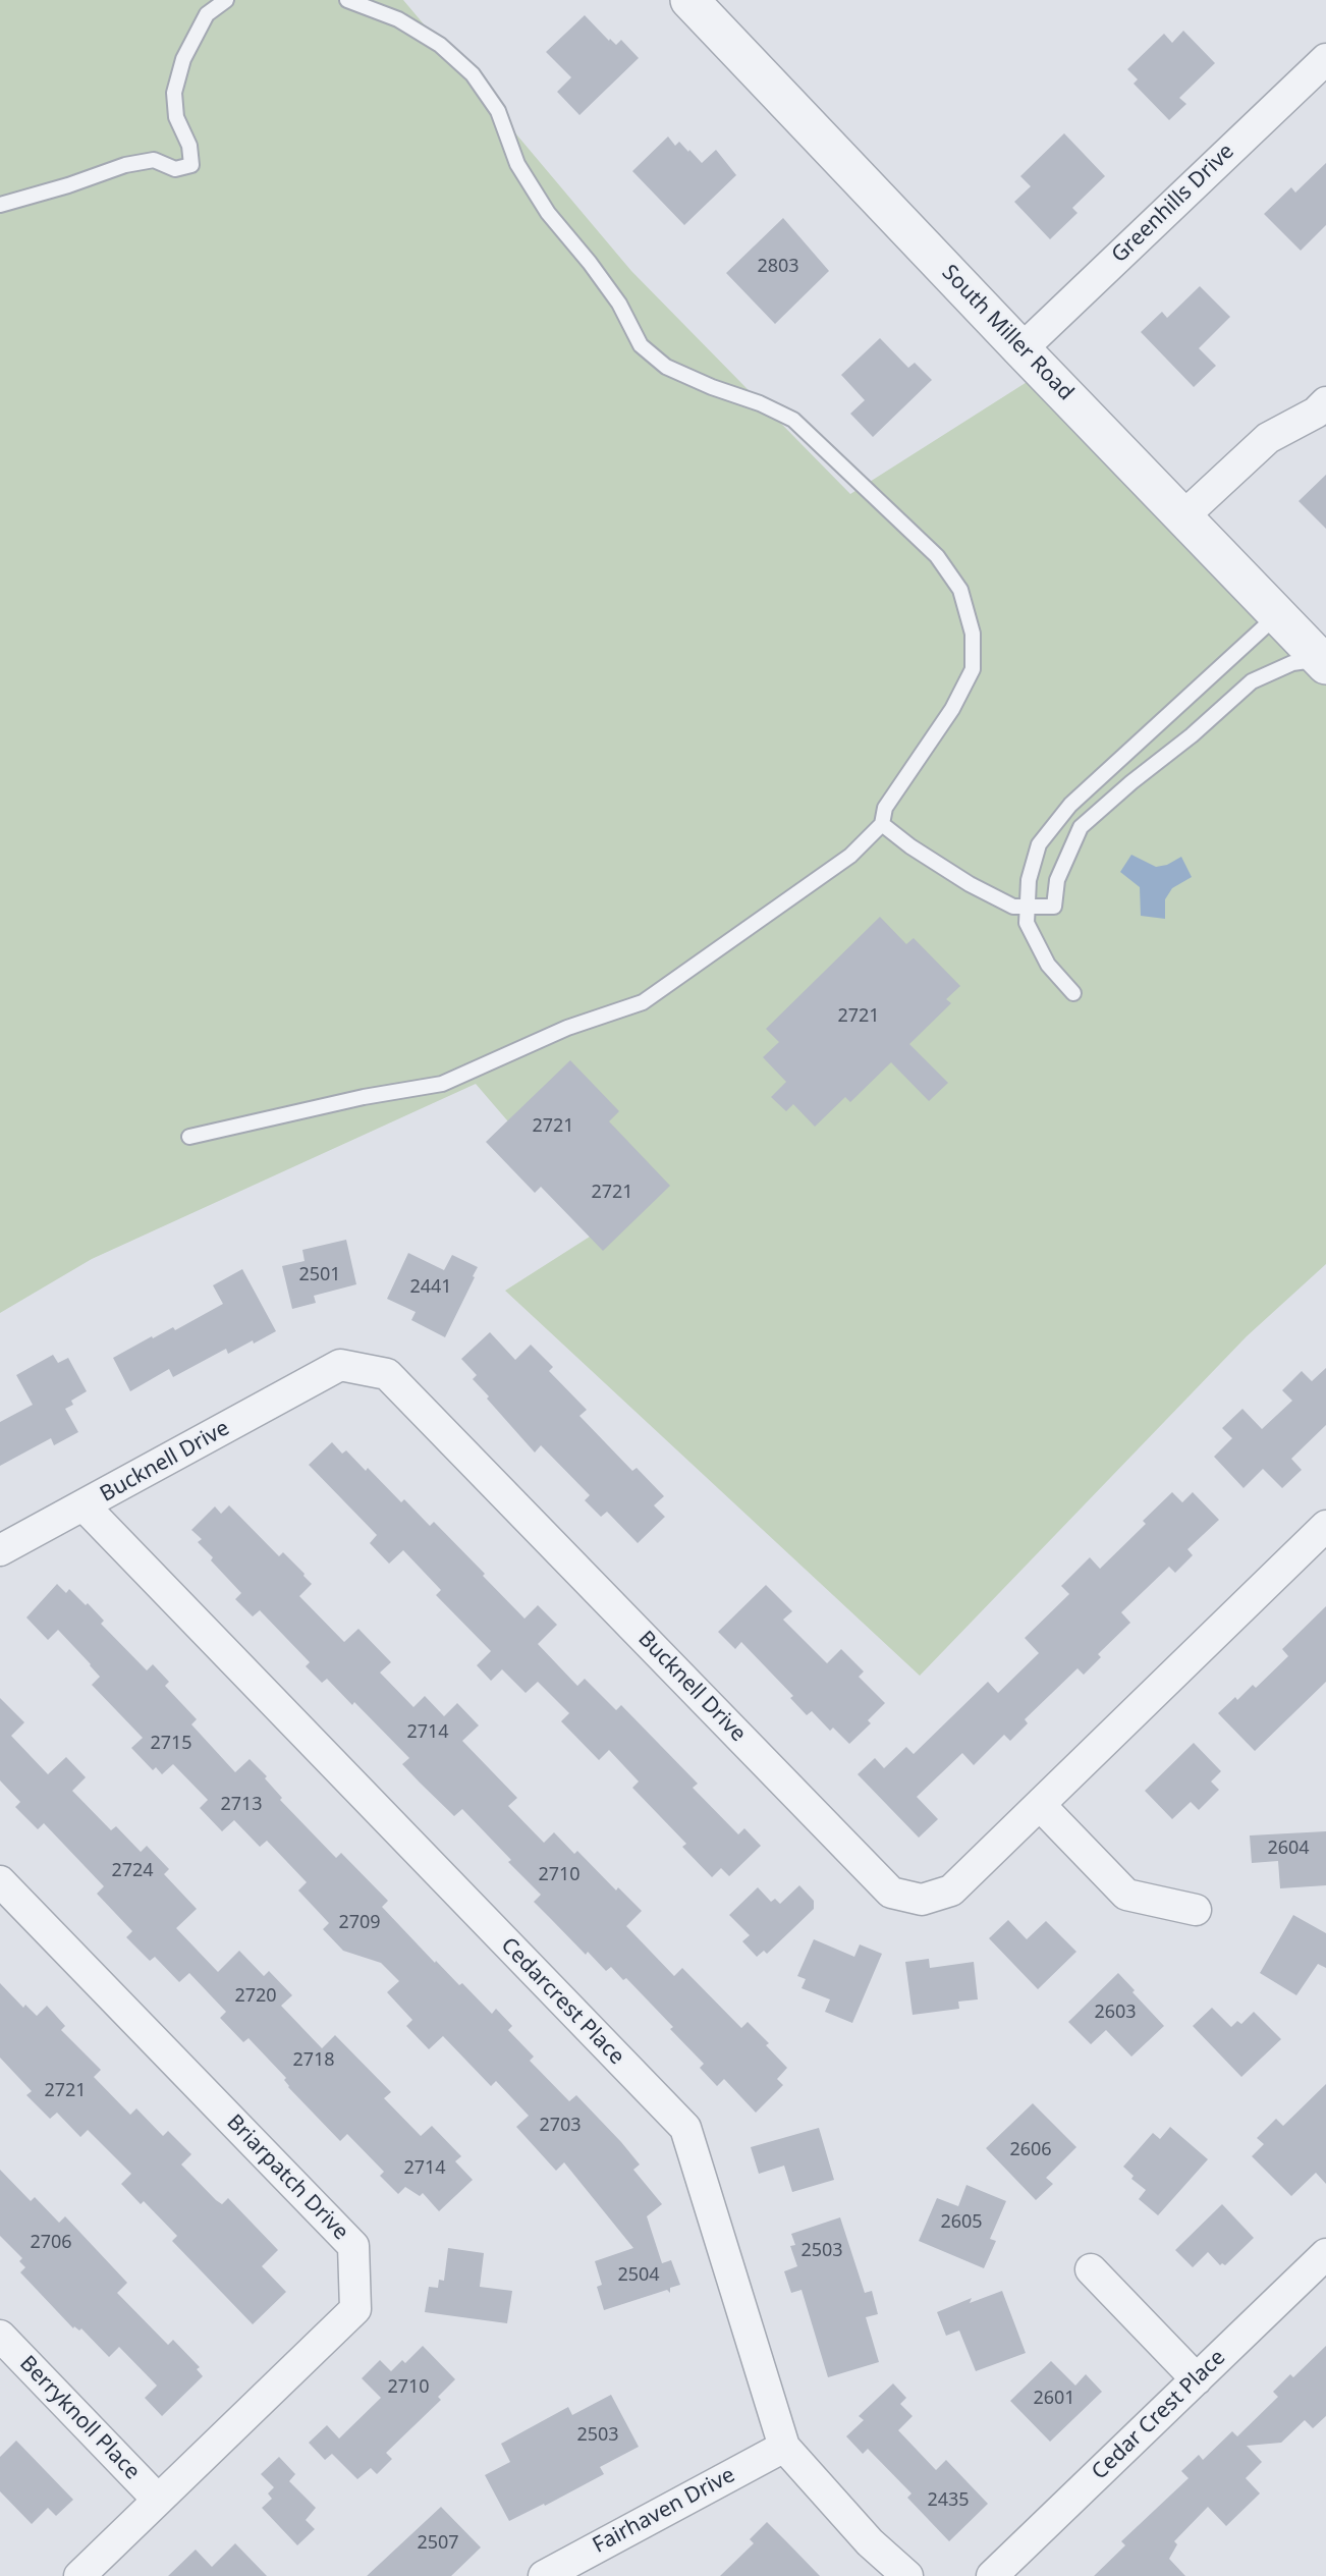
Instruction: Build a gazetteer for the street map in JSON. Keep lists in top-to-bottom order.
{
  "streets": {
    "street": [
      "Greenhills Drive",
      "South Miller Road",
      "Bucknell Drive",
      "Cedarcrest Place",
      "Briarpatch Drive",
      "Cedar Crest Place",
      "Berryknoll Place",
      "Fairhaven Drive"
    ]
  },
  "crossings": [
    ["Greenhills Drive", "South Miller Road"],
    ["Bucknell Drive", "Cedarcrest Place"],
    ["Cedarcrest Place", "Fairhaven Drive"],
    ["Briarpatch Drive", "Berryknoll Place"]
  ],
  "house_numbers": [
    "2803",
    "2721",
    "2721",
    "2721",
    "2501",
    "2441",
    "2714",
    "2715",
    "2713",
    "2604",
    "2724",
    "2710",
    "2709",
    "2720",
    "2603",
    "2718",
    "2721",
    "2703",
    "2606",
    "2714",
    "2605",
    "2706",
    "2503",
    "2504",
    "2710",
    "2601",
    "2503",
    "2435",
    "2507"
  ]
}
